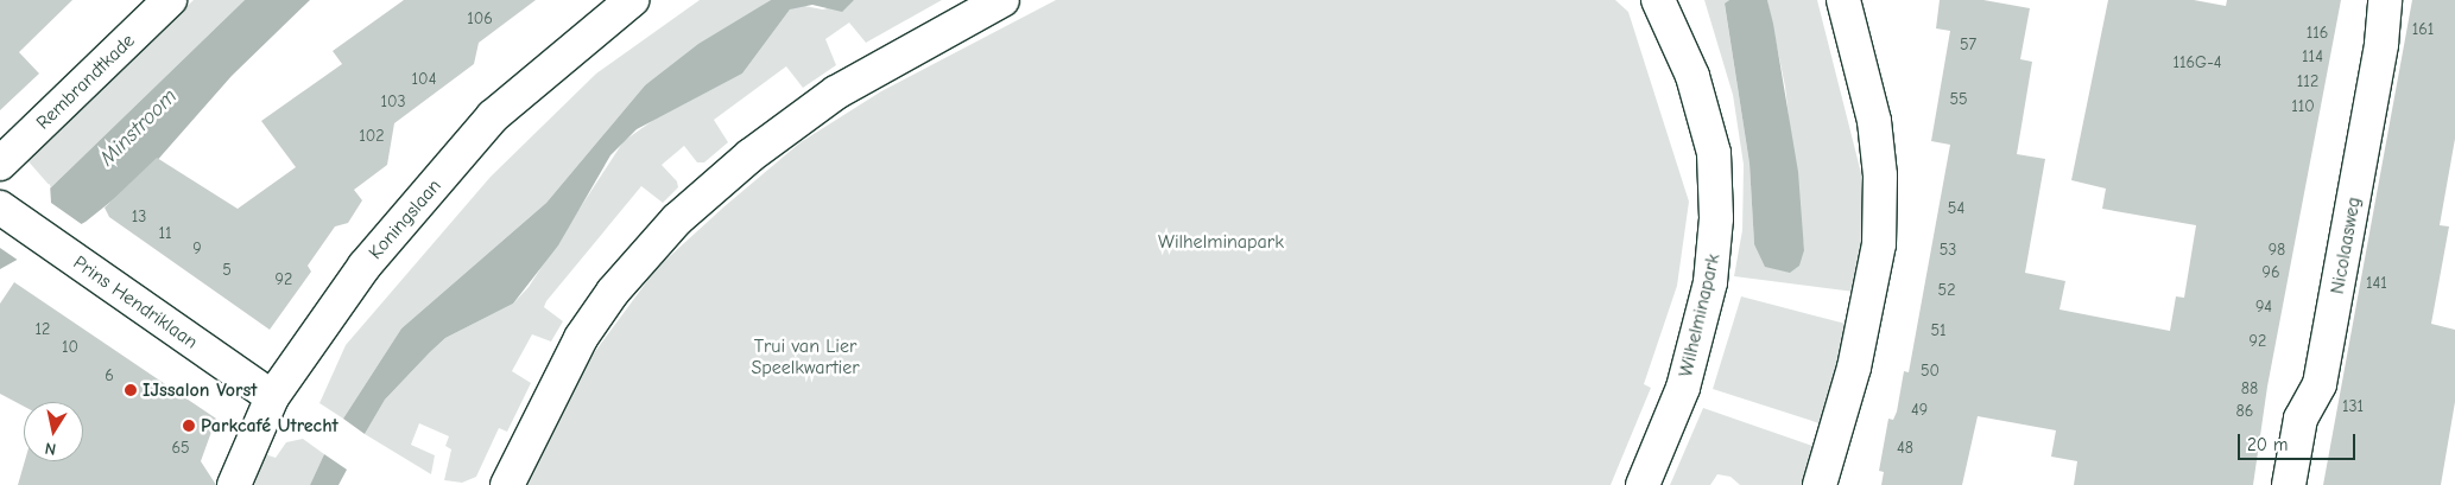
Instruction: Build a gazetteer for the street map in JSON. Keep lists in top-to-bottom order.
{
  "streets": {
    "street": [
      "Rembrandtkade",
      "Koningslaan",
      "Nicolaasweg",
      "Prins Hendriklaan",
      "Wilhelminapark"
    ]
  },
  "crossings": [
    ["Koningslaan", "Prins Hendriklaan"]
  ],
  "water": ["Minstroom"],
  "parks": ["Wilhelminapark", "Trui van Lier Speelkwartier"],
  "places": ["IJssalon Vorst", "Parkcafé Utrecht"],
  "house_numbers": [
    "106",
    "161",
    "116",
    "57",
    "114",
    "116G-4",
    "104",
    "112",
    "55",
    "103",
    "110",
    "102",
    "54",
    "13",
    "11",
    "9",
    "53",
    "98",
    "5",
    "96",
    "92",
    "141",
    "52",
    "94",
    "12",
    "51",
    "92",
    "10",
    "50",
    "6",
    "88",
    "131",
    "49",
    "86",
    "65",
    "48"
  ],
  "scale_bar": "20 m",
  "north": "bottom"
}
